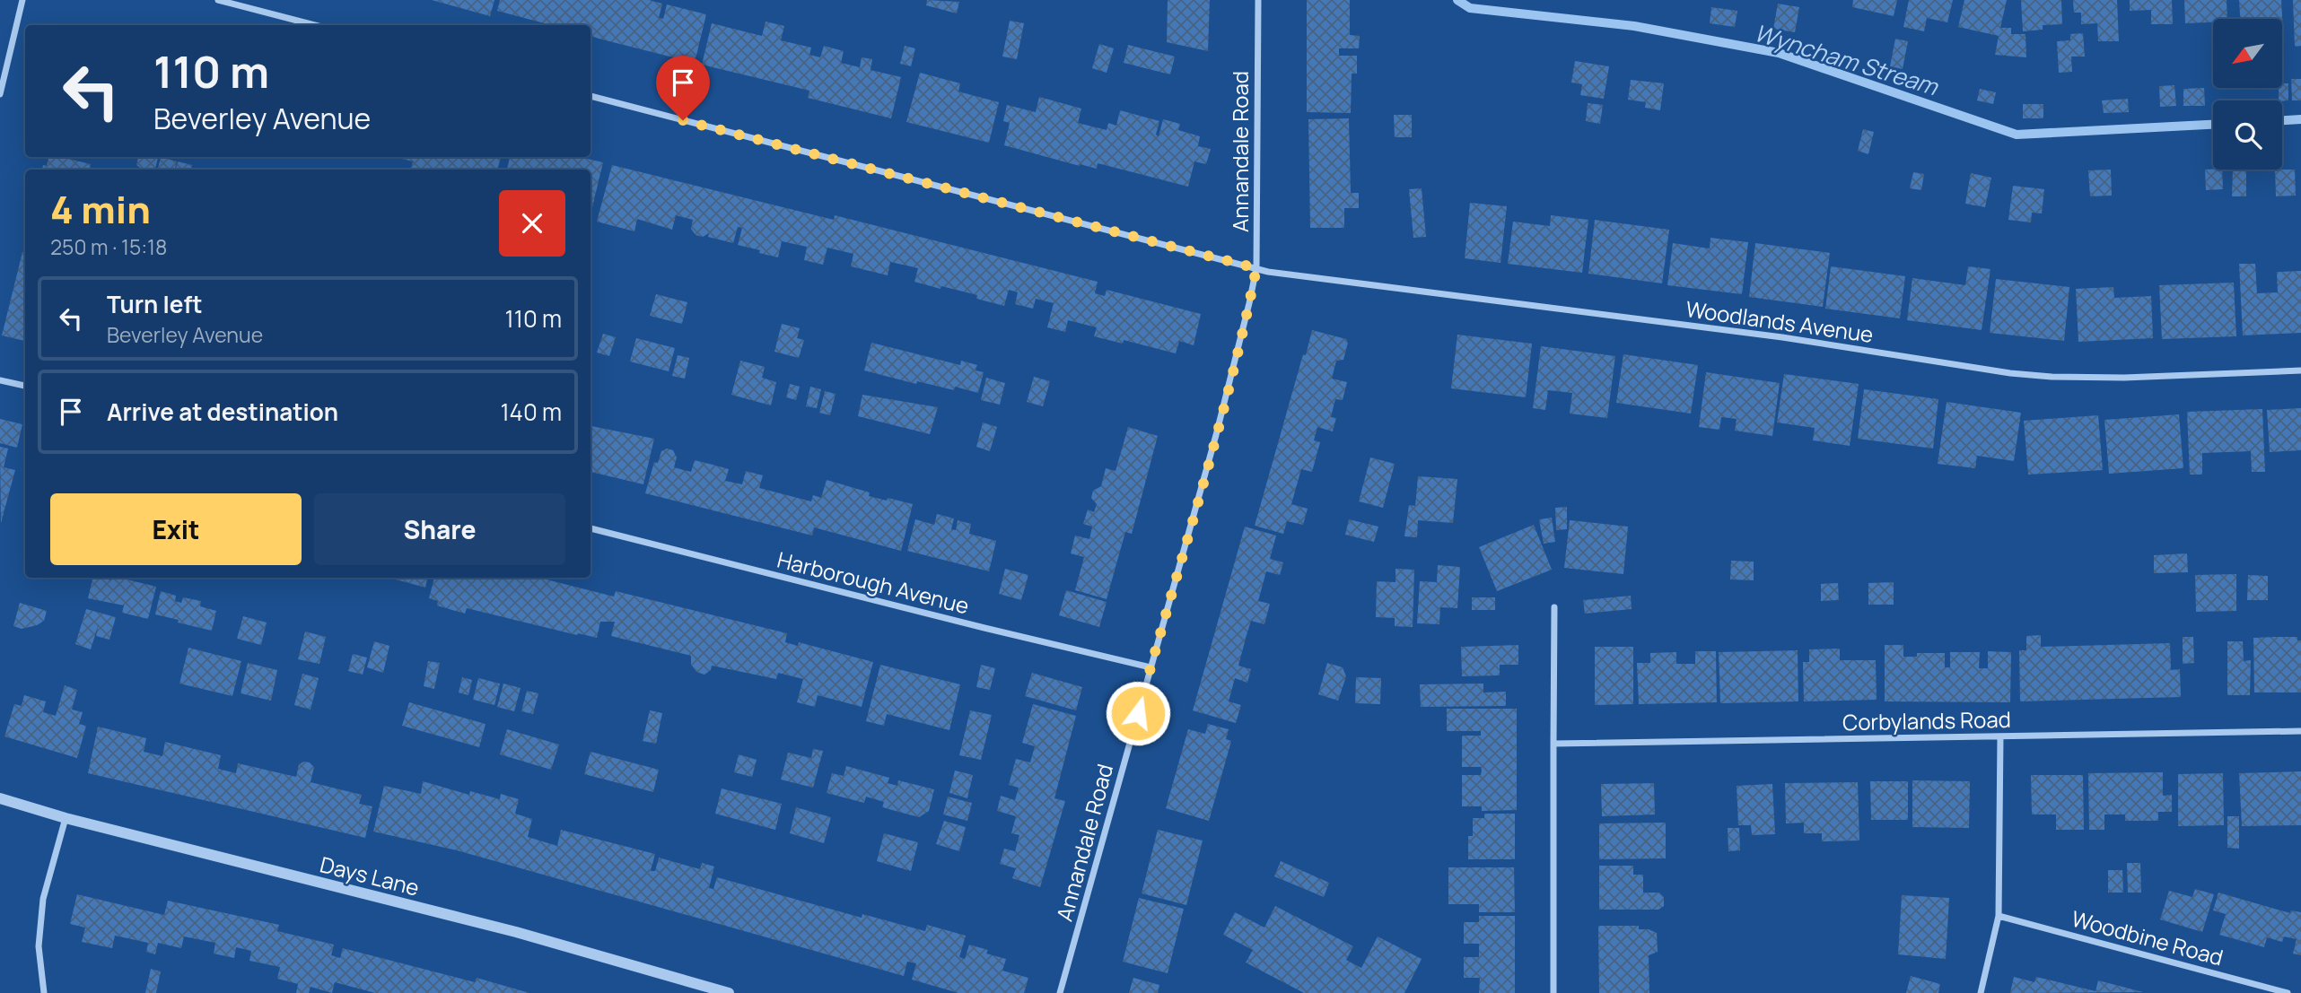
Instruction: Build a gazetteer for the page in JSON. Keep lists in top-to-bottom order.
{
  "streets": {
    "street": [
      "Annandale Road",
      "Woodlands Avenue",
      "Harborough Avenue",
      "Corbylands Road",
      "Days Lane",
      "Woodbine Road"
    ]
  },
  "crossings": [
    ["Annandale Road", "Woodlands Avenue"],
    ["Annandale Road", "Harborough Avenue"]
  ],
  "water": ["Wyncham Stream"],
  "north": "bottom left",
  "page": {
    "turn": ["110 m", "Beverley Avenue"],
    "heading": ["4 min", "250 m · 15:18"],
    "list": [
      {
        "name": "Turn left",
        "note": "Beverley Avenue",
        "value": "110 m"
      },
      {
        "name": "Arrive at destination",
        "value": "140 m"
      }
    ],
    "buttons": ["Exit", "Share"]
  }
}
